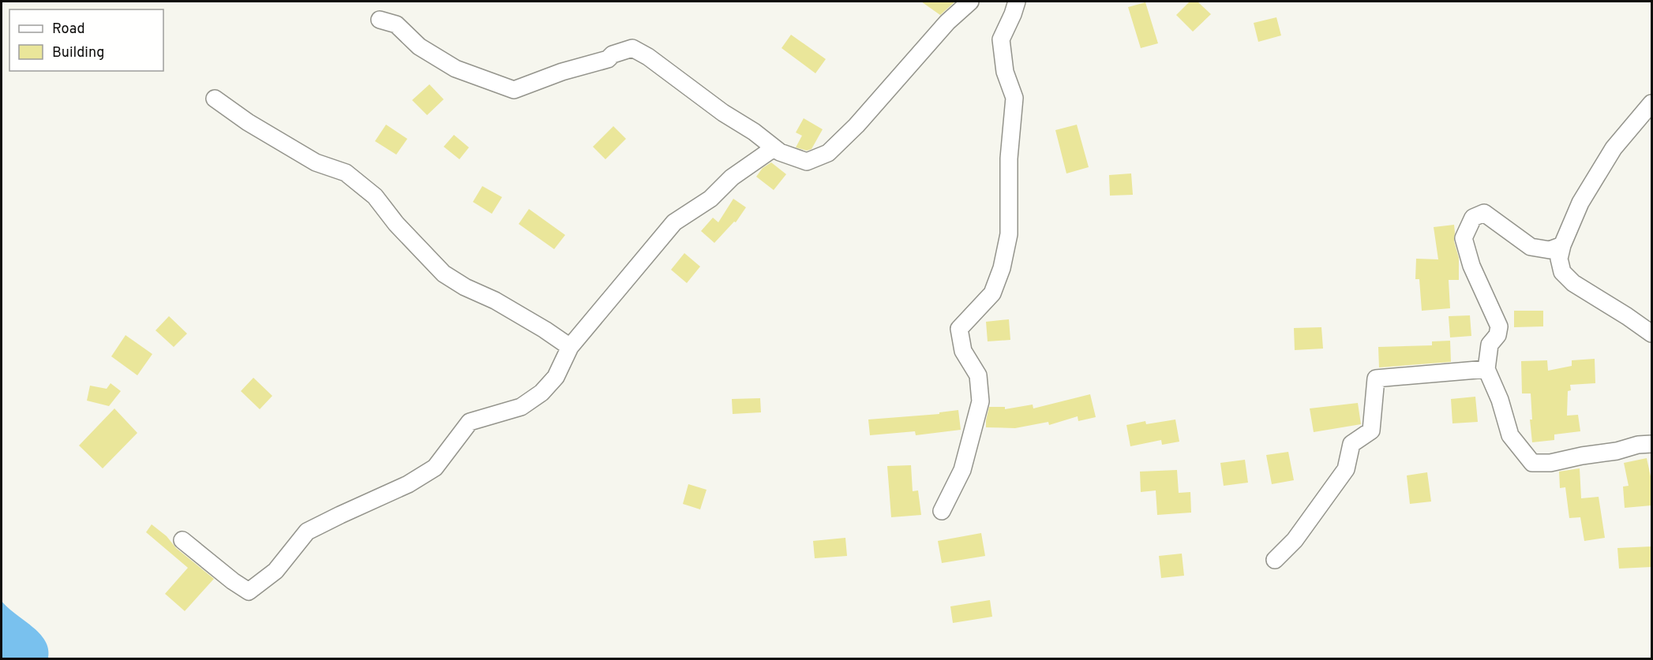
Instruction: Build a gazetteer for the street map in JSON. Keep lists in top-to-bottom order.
{
  "legend": ["Road", "Building"]
}
